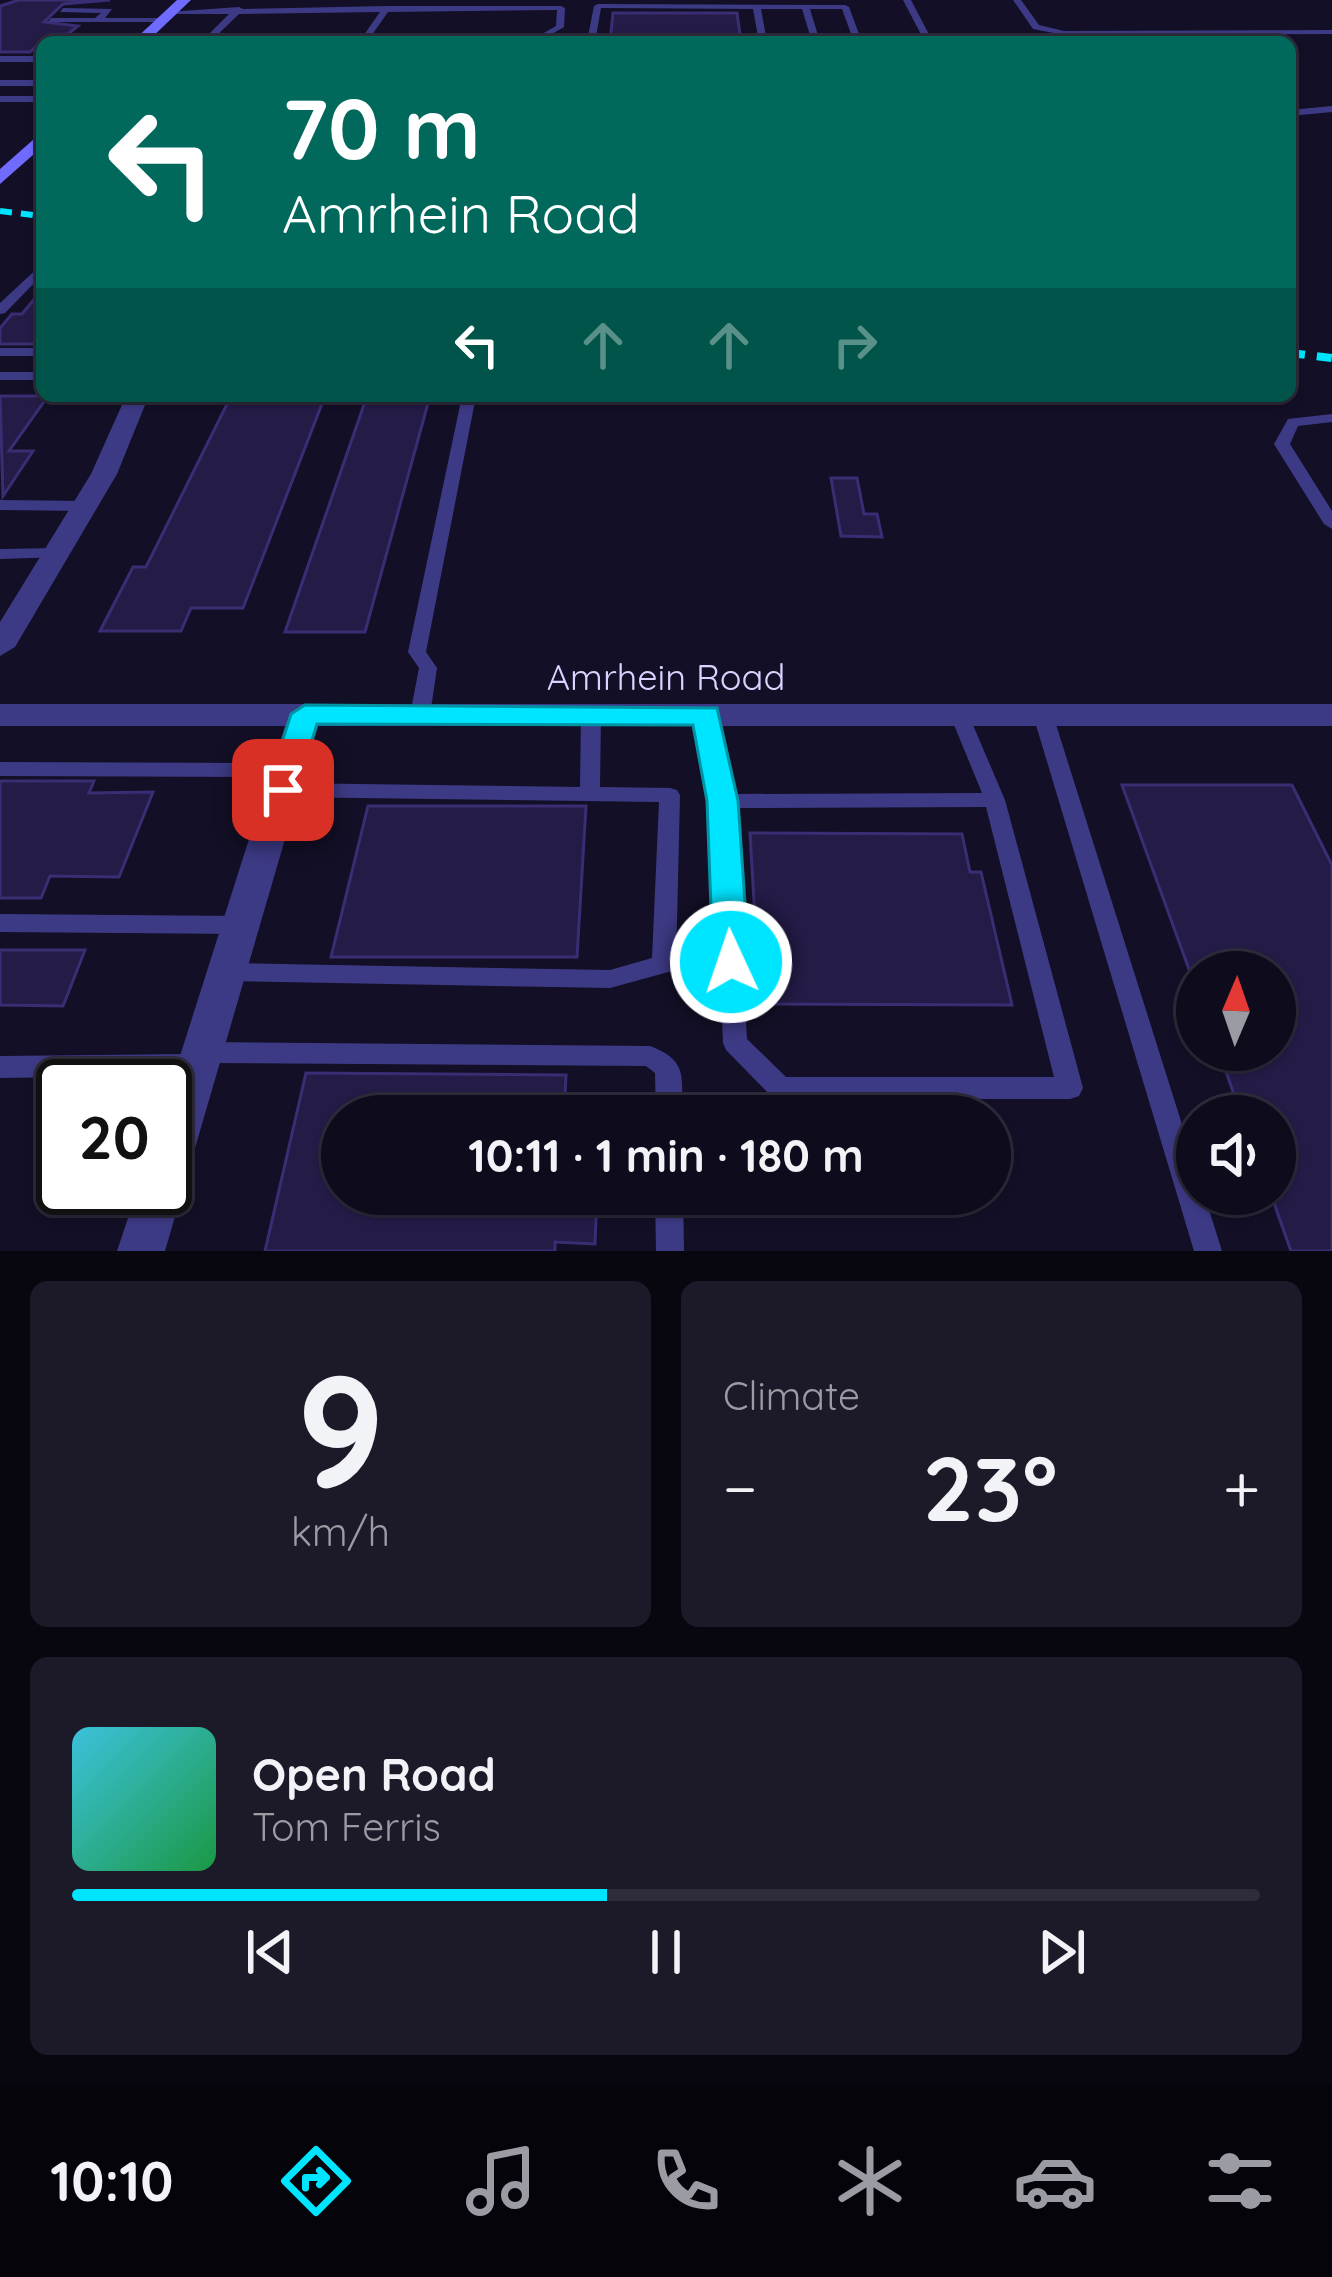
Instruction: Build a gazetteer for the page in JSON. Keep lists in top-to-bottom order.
{
  "streets": {
    "street": ["Amrhein Road"]
  },
  "north": "top",
  "page": {
    "turn": ["70 m", "Amrhein Road"],
    "limit": "20",
    "trip": "10:11 · 1 min · 180 m",
    "tile": [
      ["9", "km/h"],
      "Climate"
    ],
    "heat": ["−", "23°", "+"],
    "song": ["Open Road", "Tom Ferris"],
    "tabs": "10:10"
  }
}
